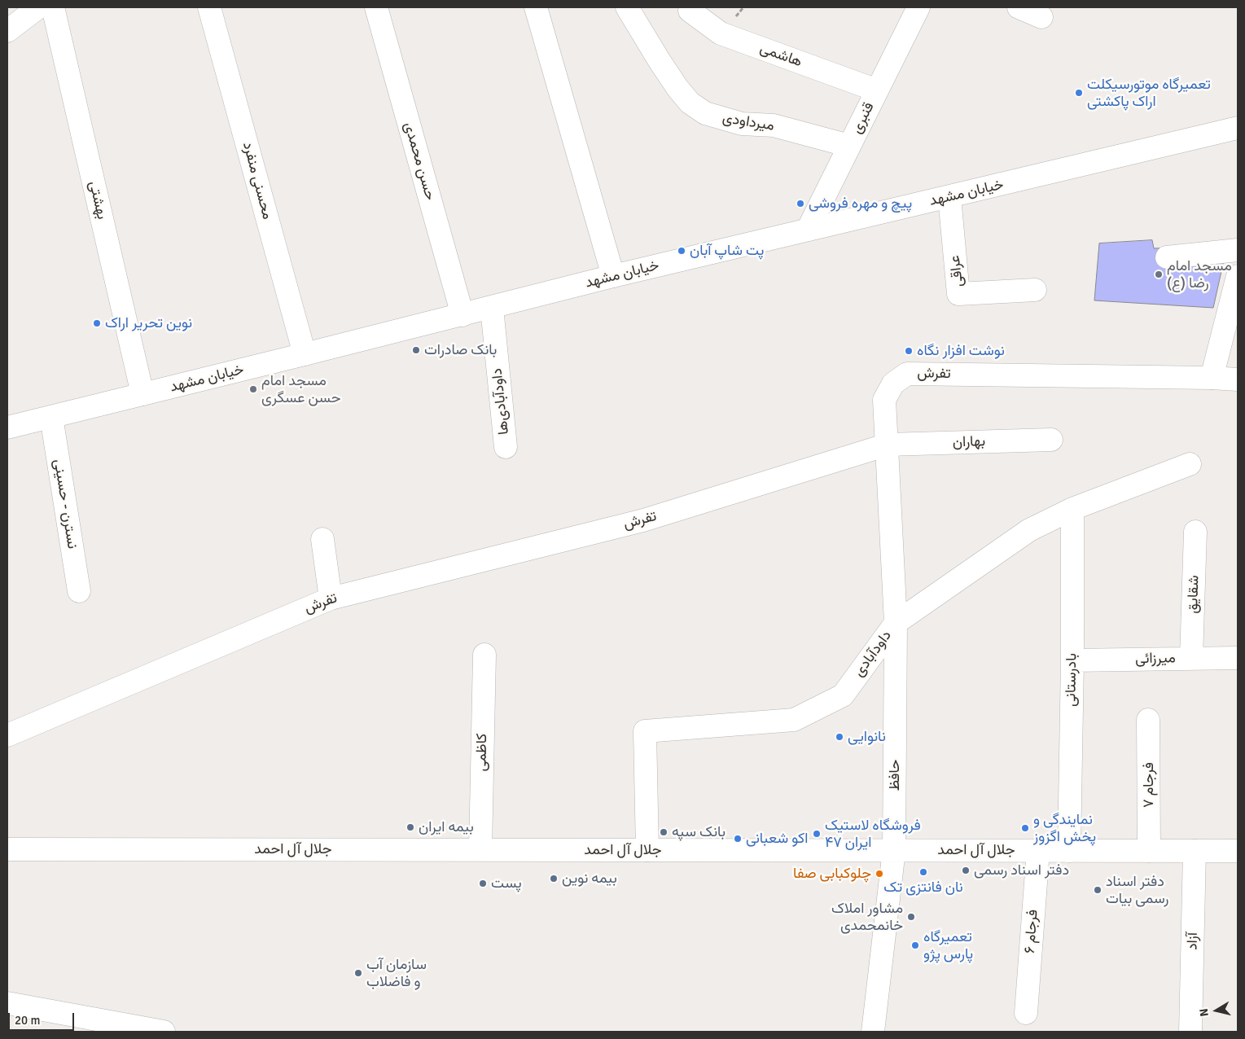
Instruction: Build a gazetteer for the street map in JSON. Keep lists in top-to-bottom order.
{
  "streets": {
    "street": [
      "هاشمی",
      "قنبری",
      "میرداودی",
      "حسن محمدی",
      "محسنی منفرد",
      "خیابان مشهد",
      "بهشتی",
      "عراقی",
      "تفرش",
      "داودآبادی‌ها",
      "بهاران",
      "نسترن - حسینی",
      "شقایق",
      "داودآبادی",
      "میرزائی",
      "بادرستانی",
      "کاظمی",
      "حافظ",
      "فرجام ۷",
      "جلال آل احمد",
      "فرجام ۶",
      "آزاد"
    ]
  },
  "crossings": [
    ["هاشمی", "قنبری"],
    ["قنبری", "میرداودی"],
    ["قنبری", "خیابان مشهد"],
    ["حسن محمدی", "خیابان مشهد"],
    ["محسنی منفرد", "خیابان مشهد"],
    ["خیابان مشهد", "بهشتی"],
    ["خیابان مشهد", "عراقی"],
    ["خیابان مشهد", "داودآبادی‌ها"],
    ["خیابان مشهد", "نسترن - حسینی"],
    ["تفرش", "بهاران"],
    ["تفرش", "حافظ"],
    ["بهاران", "حافظ"],
    ["شقایق", "میرزائی"],
    ["داودآبادی", "بادرستانی"],
    ["داودآبادی", "حافظ"],
    ["داودآبادی", "جلال آل احمد"],
    ["میرزائی", "بادرستانی"],
    ["بادرستانی", "جلال آل احمد"],
    ["کاظمی", "جلال آل احمد"],
    ["حافظ", "جلال آل احمد"],
    ["فرجام ۷", "جلال آل احمد"],
    ["جلال آل احمد", "فرجام ۶"],
    ["جلال آل احمد", "آزاد"]
  ],
  "places": [
    "تعمیرگاه موتورسیکلت اراک پاکشتی",
    "پیچ و مهره فروشی",
    "پت شاپ آبان",
    "مسجد امام رضا (ع)",
    "نوین تحریر اراک",
    "بانک صادرات",
    "نوشت افزار نگاه",
    "مسجد امام حسن عسگری",
    "نانوایی",
    "بیمه ایران",
    "نمایندگی و پخش اگزوز",
    "بانک سپه",
    "فروشگاه لاستیک ایران ۴۷",
    "اکو شعبانی",
    "دفتر اسناد رسمی",
    "نان فانتزی تک",
    "چلوکبابی صفا",
    "بیمه نوین",
    "پست",
    "دفتر اسناد رسمی بیات",
    "مشاور املاک خانمحمدی",
    "تعمیرگاه پارس پژو",
    "سازمان آب و فاضلاب"
  ],
  "scale_bar": "20 m",
  "north": "left"
}
